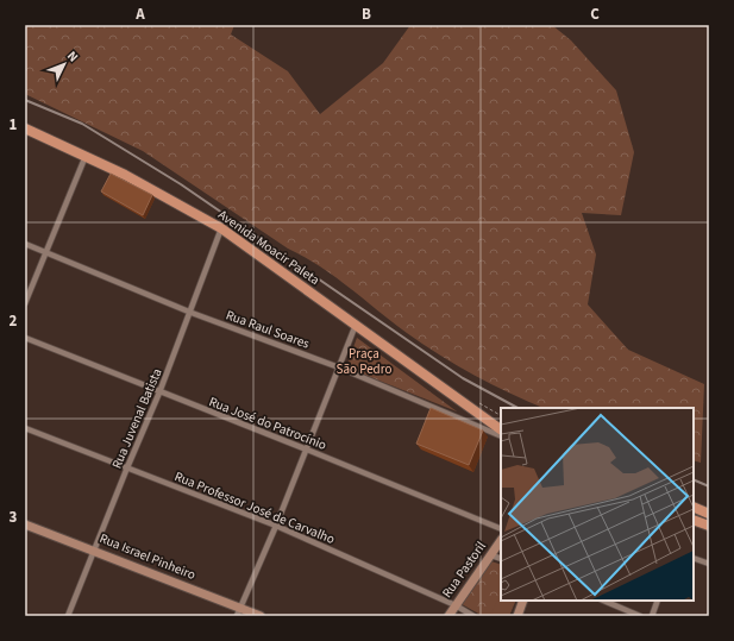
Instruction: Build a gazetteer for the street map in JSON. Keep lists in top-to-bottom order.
{
  "streets": {
    "main road": ["Avenida Moacir Paleta"],
    "street": [
      "Rua Raul Soares",
      "Rua Juvenal Batista",
      "Rua José do Patrocínio",
      "Rua Professor José de Carvalho",
      "Rua Israel Pinheiro",
      "Rua Pastoril"
    ]
  },
  "crossings": [
    ["Avenida Moacir Paleta", "Rua Juvenal Batista"],
    ["Rua Raul Soares", "Rua Juvenal Batista"],
    ["Rua Juvenal Batista", "Rua José do Patrocínio"],
    ["Rua Juvenal Batista", "Rua Professor José de Carvalho"],
    ["Rua Juvenal Batista", "Rua Israel Pinheiro"],
    ["Rua Professor José de Carvalho", "Rua Pastoril"]
  ],
  "parks": ["Praça São Pedro"],
  "north": "top right",
  "grid": {
    "columns": ["A", "B", "C"],
    "rows": ["1", "2", "3"]
  }
}
